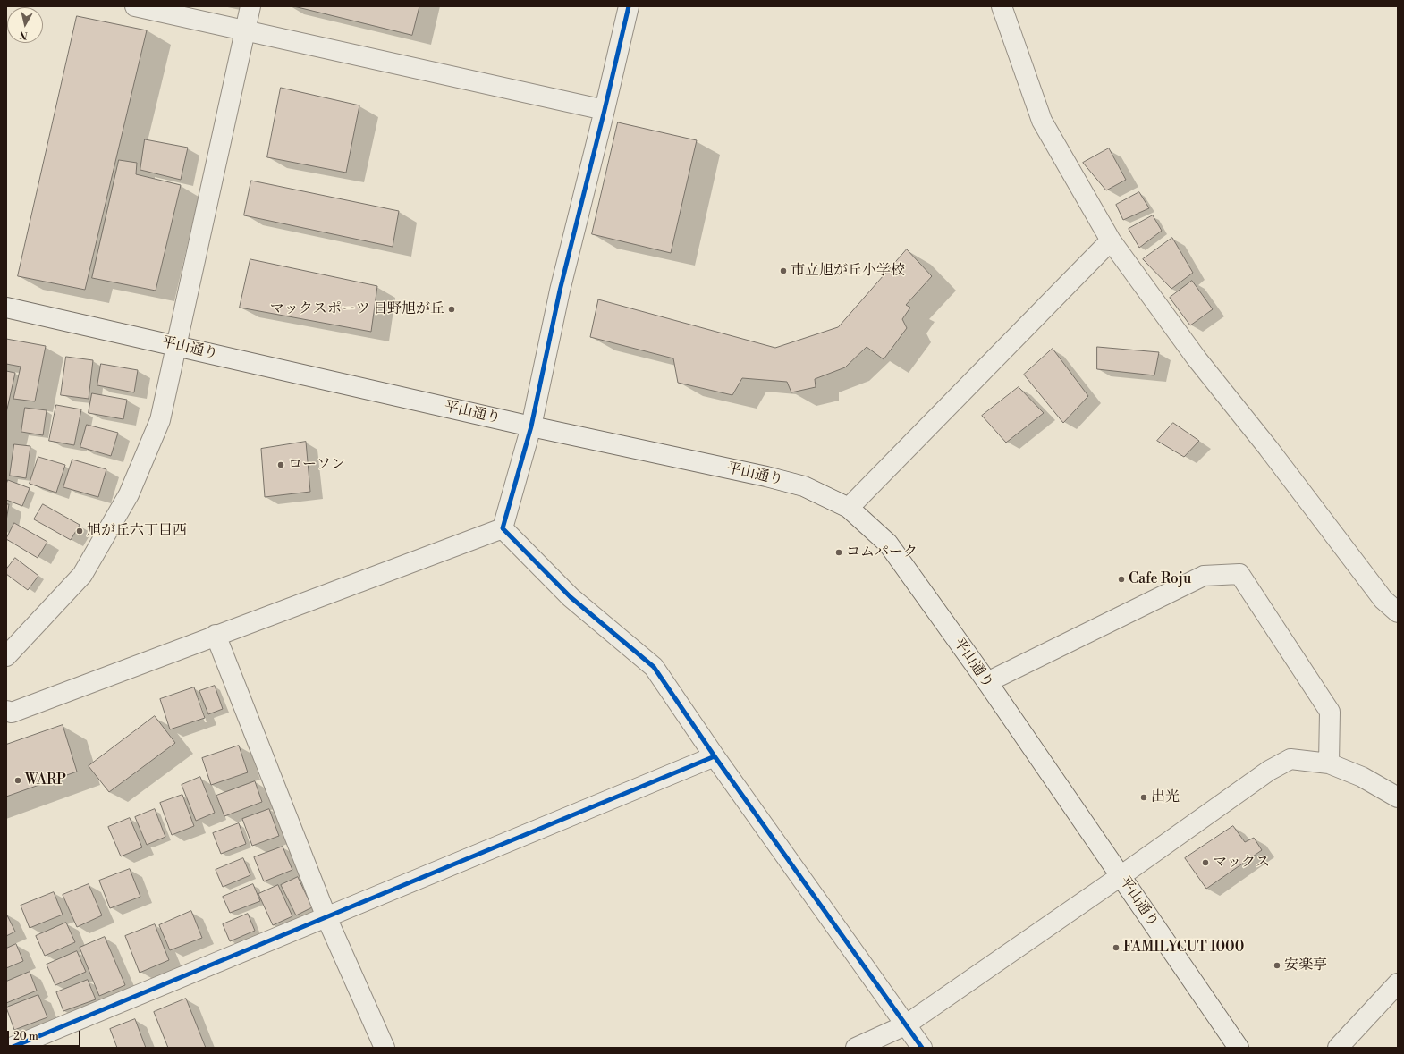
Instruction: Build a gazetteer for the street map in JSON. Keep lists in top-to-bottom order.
{
  "streets": {
    "street": ["平山通り"]
  },
  "places": [
    "市立旭が丘小学校",
    "マックスポーツ 日野旭が丘",
    "ローソン",
    "旭が丘六丁目西",
    "コムパーク",
    "Cafe Roju",
    "WARP",
    "出光",
    "マックス",
    "FAMILYCUT 1000",
    "安楽亭"
  ],
  "scale_bar": "20 m",
  "north": "bottom"
}
